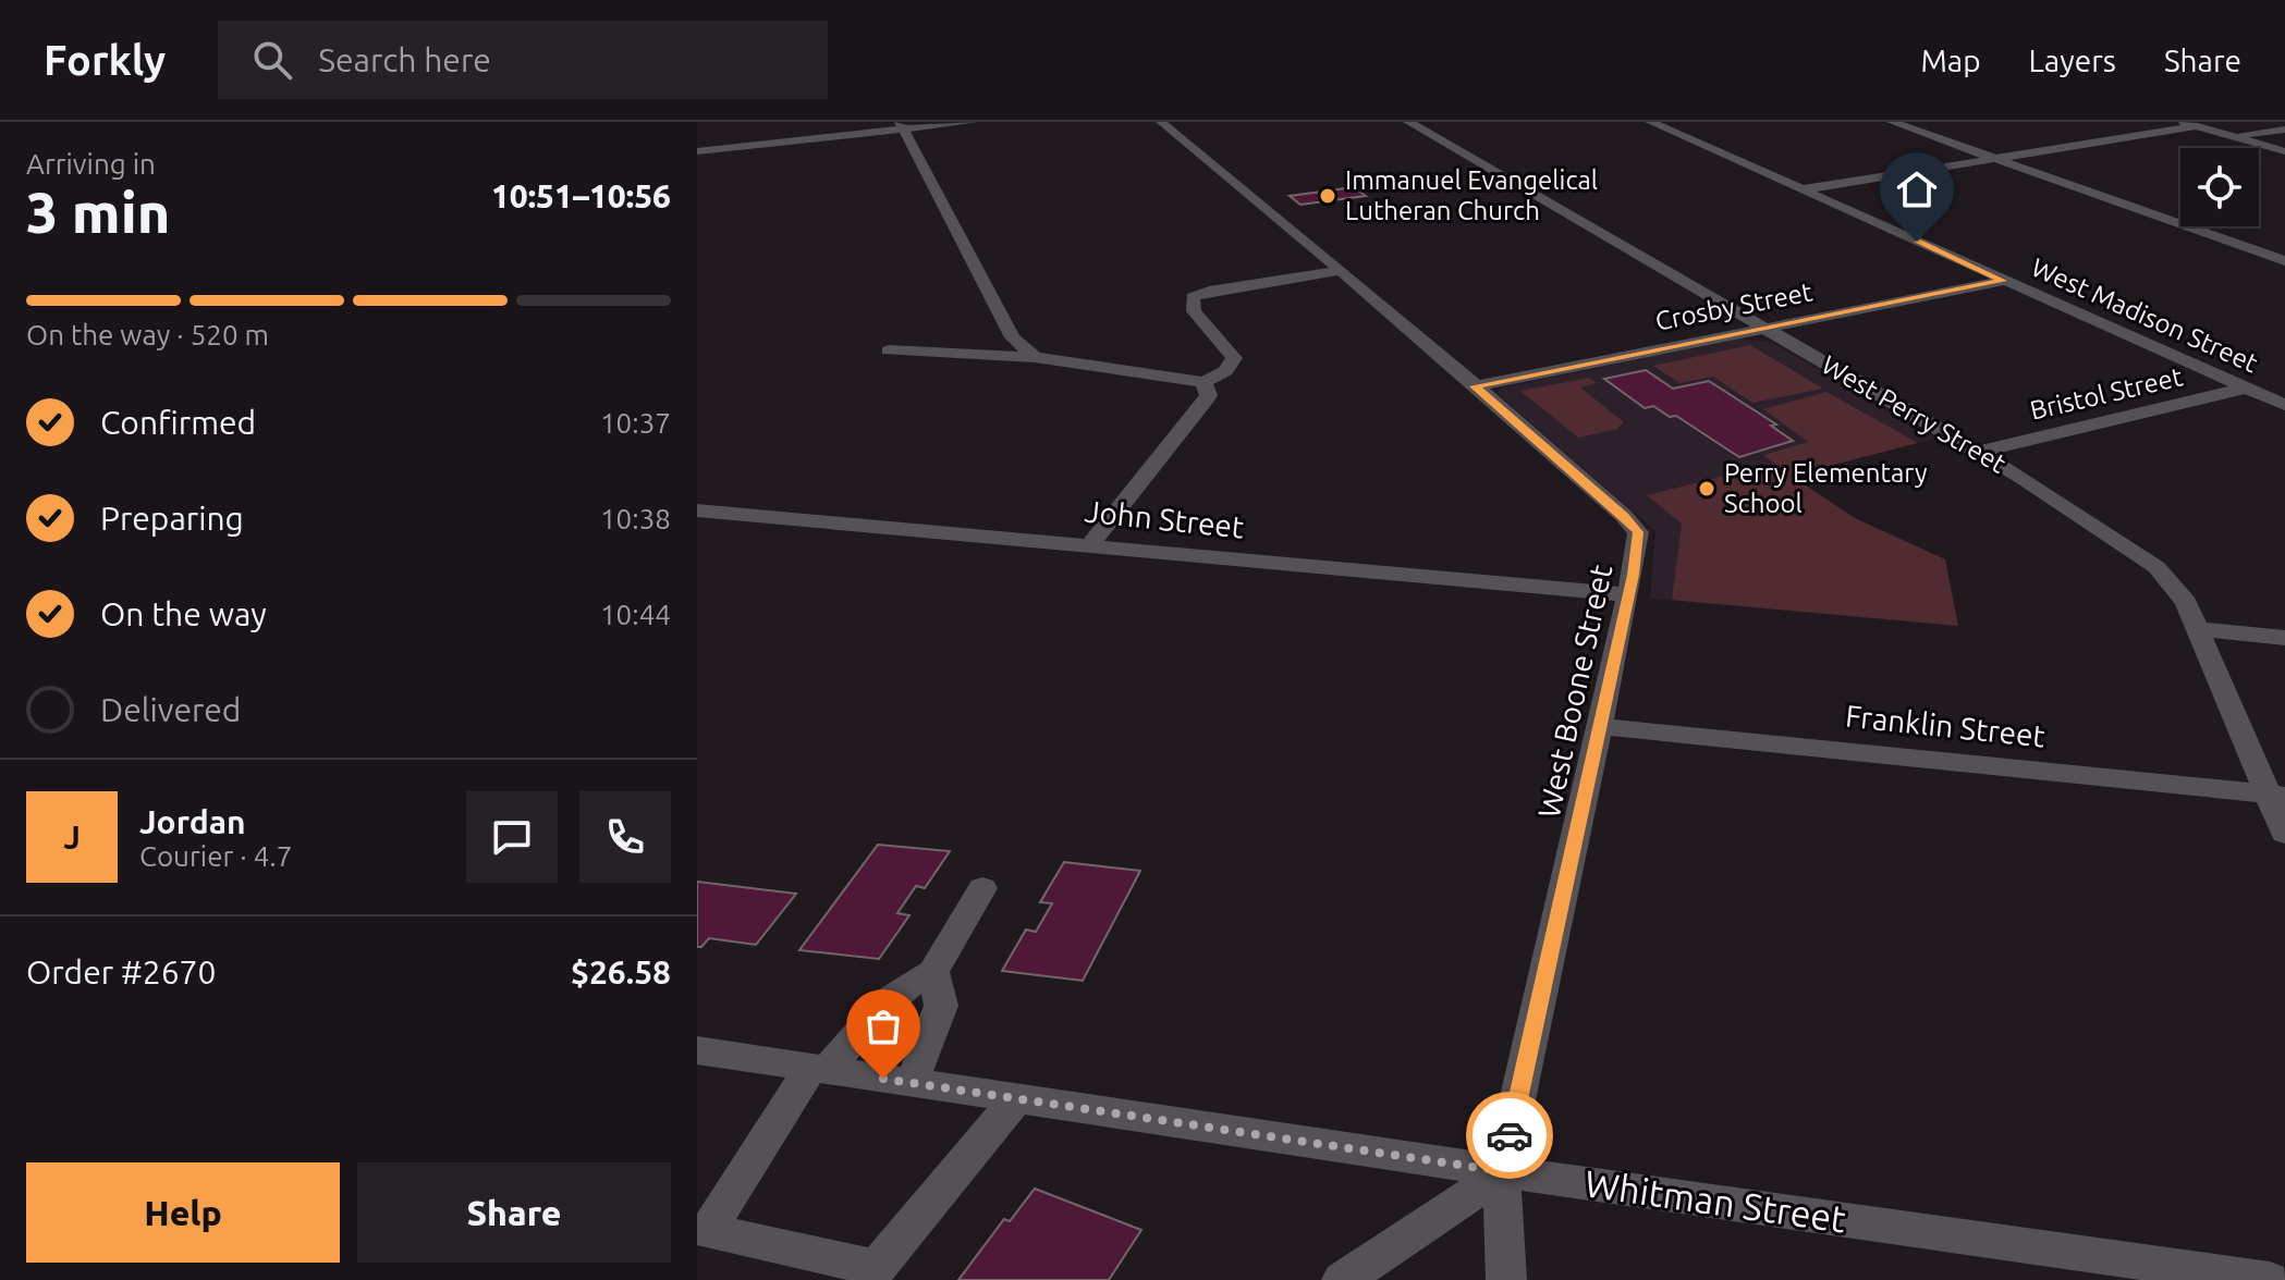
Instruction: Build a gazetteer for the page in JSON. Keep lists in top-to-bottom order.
{
  "streets": {
    "street": [
      "Crosby Street",
      "West Madison Street",
      "Bristol Street",
      "West Perry Street",
      "John Street",
      "West Boone Street",
      "Franklin Street",
      "Whitman Street"
    ]
  },
  "crossings": [
    ["Crosby Street", "West Madison Street"],
    ["Crosby Street", "West Perry Street"],
    ["Crosby Street", "West Boone Street"],
    ["West Madison Street", "Bristol Street"],
    ["Bristol Street", "West Perry Street"],
    ["West Perry Street", "Franklin Street"],
    ["John Street", "West Boone Street"],
    ["West Boone Street", "Franklin Street"],
    ["West Boone Street", "Whitman Street"]
  ],
  "places": ["Immanuel Evangelical Lutheran Church", "Perry Elementary School"],
  "page": {
    "header": "Forkly",
    "search": "Search here",
    "nav": ["Map", "Layers", "Share"],
    "heading": ["3 min", "Arriving in", "10:51–10:56"],
    "panel": [
      "Jordan",
      "Courier · 4.7",
      "Order #2670",
      "$26.58"
    ],
    "bar": "On the way · 520 m",
    "list": [
      ["Confirmed", "10:37"],
      ["Preparing", "10:38"],
      ["On the way", "10:44"],
      "Delivered"
    ],
    "round": "J",
    "buttons": ["Help", "Share"]
  }
}
